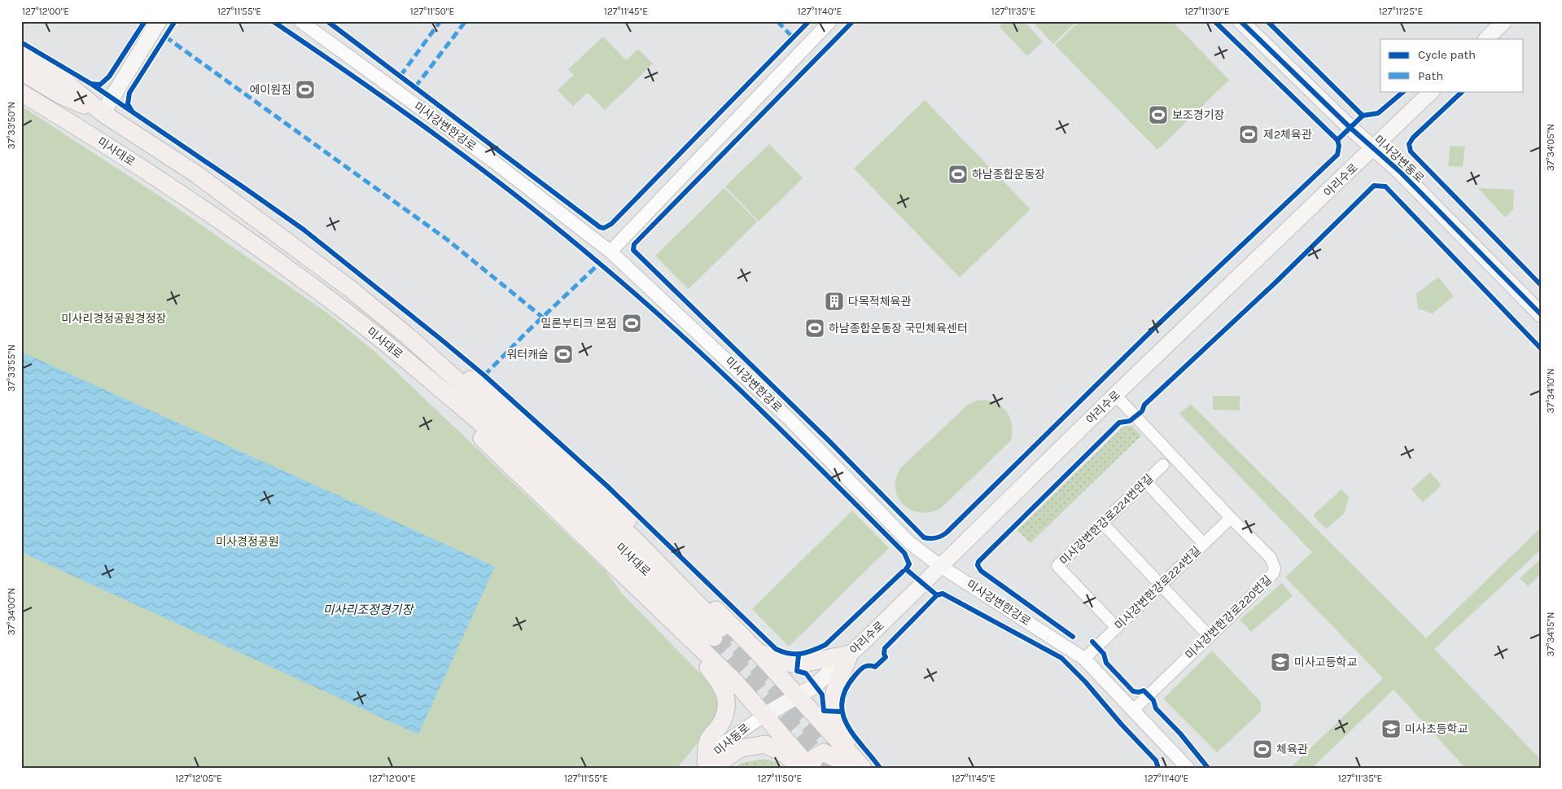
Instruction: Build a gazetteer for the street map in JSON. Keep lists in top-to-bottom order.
{
  "streets": {
    "main road": ["미사대로", "미사강변동로", "아리수로"],
    "street": [
      "미사강변한강로",
      "미사강변한강로224번안길",
      "미사강변한강로224번길",
      "미사강변한강로220번길",
      "미사동로"
    ]
  },
  "crossings": [
    ["미사강변한강로", "아리수로"],
    ["미사강변한강로", "미사강변한강로224번길"],
    ["미사강변한강로", "미사강변한강로220번길"],
    ["미사강변동로", "아리수로"],
    ["아리수로", "미사강변한강로220번길"],
    ["아리수로", "미사동로"],
    ["미사강변한강로224번안길", "미사강변한강로224번길"],
    ["미사강변한강로224번길", "미사강변한강로220번길"]
  ],
  "water": ["미사리조정경기장"],
  "parks": ["미사리경정공원경정장", "미사경정공원"],
  "places": {
    "sports": [
      "에이원짐",
      "보조경기장",
      "제2체육관",
      "하남종합운동장",
      "밀론부티크 본점",
      "하남종합운동장 국민체육센터",
      "워터캐슬",
      "체육관"
    ],
    "building": ["다목적체육관"],
    "school or university": ["미사고등학교", "미사초등학교"]
  },
  "legend": ["Cycle path", "Path"],
  "coordinates": [
    "127°12'00\"E",
    "127°11'55\"E",
    "127°11'50\"E",
    "127°11'45\"E",
    "127°11'40\"E",
    "127°11'35\"E",
    "127°11'30\"E",
    "127°11'25\"E",
    "37°33'50\"N",
    "37°34'05\"N",
    "37°33'55\"N",
    "37°34'10\"N",
    "37°34'00\"N",
    "37°34'15\"N",
    "127°12'05\"E"
  ]
}
